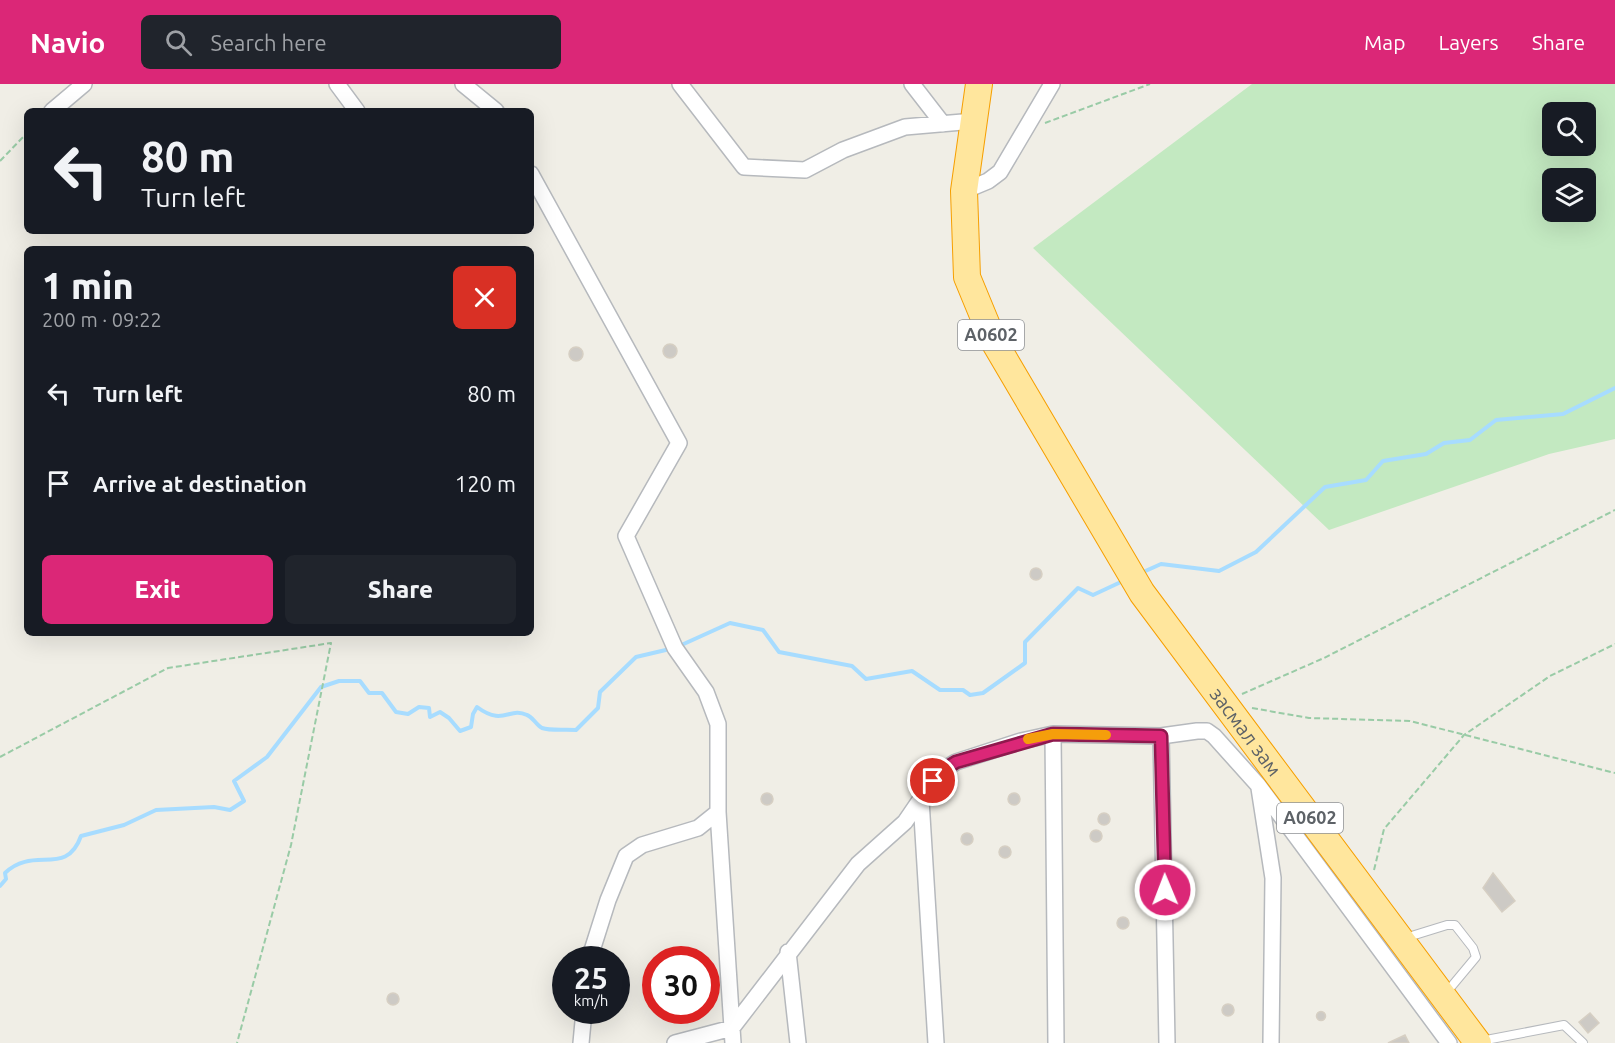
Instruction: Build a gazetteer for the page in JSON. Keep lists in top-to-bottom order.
{
  "streets": {
    "highway": ["A0602", "засмал зам"]
  },
  "crossings": [
    ["A0602", "засмал зам"]
  ],
  "page": {
    "header": "Navio",
    "search": "Search here",
    "nav": ["Map", "Layers", "Share"],
    "turn": ["80 m", "Turn left"],
    "heading": ["1 min", "200 m · 09:22"],
    "list": [
      {
        "name": "Turn left",
        "value": "80 m"
      },
      {
        "name": "Arrive at destination",
        "value": "120 m"
      }
    ],
    "buttons": ["Exit", "Share"],
    "speed": "25 km/h",
    "limit": "30"
  }
}
